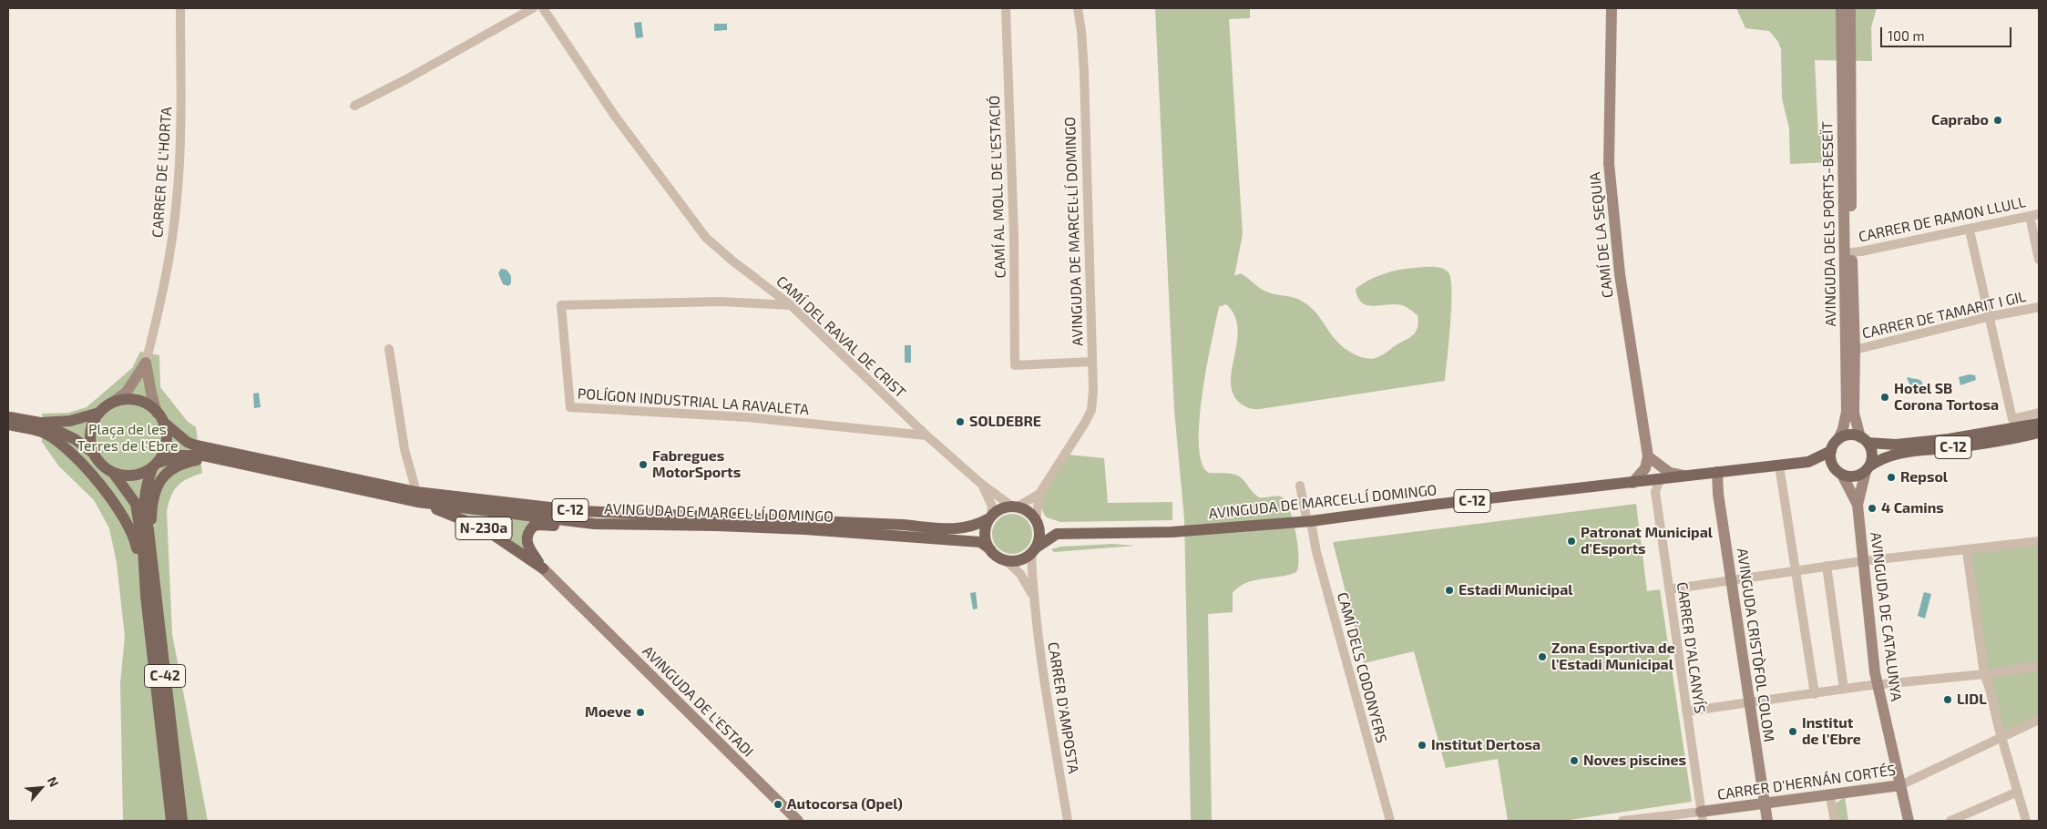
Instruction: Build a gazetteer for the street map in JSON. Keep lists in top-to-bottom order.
{
  "streets": {
    "main road": [
      "AVINGUDA DE MARCEL·LÍ DOMINGO",
      "C-12",
      "N-230a",
      "C-42"
    ],
    "street": [
      "CARRER DE L'HORTA",
      "CAMÍ AL MOLL DE L'ESTACIÓ",
      "CARRER DE RAMON LLULL",
      "AVINGUDA DELS PORTS-BESEÏT",
      "CAMÍ DE LA SEQUIA",
      "CARRER DE TAMARIT I GIL",
      "CAMÍ DEL RAVAL DE CRIST",
      "POLÍGON INDUSTRIAL LA RAVALETA",
      "AVINGUDA DE CATALUNYA",
      "AVINGUDA CRISTÒFOL COLOM",
      "CARRER D'ALCANYÍS",
      "CAMÍ DELS CODONYERS",
      "AVINGUDA DE L'ESTADI",
      "CARRER D'AMPOSTA",
      "CARRER D'HERNÁN CORTÉS"
    ]
  },
  "crossings": [
    ["CAMÍ AL MOLL DE L'ESTACIÓ", "AVINGUDA DE MARCEL·LÍ DOMINGO"],
    ["CARRER DE RAMON LLULL", "AVINGUDA DELS PORTS-BESEÏT"],
    ["AVINGUDA DELS PORTS-BESEÏT", "AVINGUDA DE MARCEL·LÍ DOMINGO"],
    ["AVINGUDA DELS PORTS-BESEÏT", "CARRER DE TAMARIT I GIL"],
    ["AVINGUDA DELS PORTS-BESEÏT", "C-12"],
    ["AVINGUDA DE MARCEL·LÍ DOMINGO", "CAMÍ DEL RAVAL DE CRIST"],
    ["AVINGUDA DE MARCEL·LÍ DOMINGO", "C-12"],
    ["AVINGUDA DE MARCEL·LÍ DOMINGO", "N-230a"],
    ["AVINGUDA DE MARCEL·LÍ DOMINGO", "AVINGUDA CRISTÒFOL COLOM"],
    ["AVINGUDA DE MARCEL·LÍ DOMINGO", "CARRER D'ALCANYÍS"],
    ["AVINGUDA DE MARCEL·LÍ DOMINGO", "CAMÍ DELS CODONYERS"],
    ["AVINGUDA DE MARCEL·LÍ DOMINGO", "CARRER D'AMPOSTA"],
    ["CAMÍ DEL RAVAL DE CRIST", "POLÍGON INDUSTRIAL LA RAVALETA"],
    ["CAMÍ DEL RAVAL DE CRIST", "C-12"],
    ["CAMÍ DEL RAVAL DE CRIST", "CARRER D'AMPOSTA"],
    ["C-12", "N-230a"],
    ["C-12", "C-42"],
    ["C-12", "CARRER D'AMPOSTA"],
    ["N-230a", "AVINGUDA DE L'ESTADI"],
    ["AVINGUDA DE CATALUNYA", "CARRER D'HERNÁN CORTÉS"],
    ["AVINGUDA CRISTÒFOL COLOM", "CARRER D'HERNÁN CORTÉS"],
    ["CARRER D'ALCANYÍS", "CARRER D'HERNÁN CORTÉS"]
  ],
  "parks": ["Plaça de les Terres de l'Ebre"],
  "places": [
    "Caprabo",
    "Hotel SB Corona Tortosa",
    "SOLDEBRE",
    "Fabregues MotorSports",
    "Repsol",
    "4 Camins",
    "Patronat Municipal d'Esports",
    "Estadi Municipal",
    "Zona Esportiva de l'Estadi Municipal",
    "LIDL",
    "Moeve",
    "Institut de l'Ebre",
    "Institut Dertosa",
    "Noves piscines",
    "Autocorsa (Opel)"
  ],
  "scale_bar": "100 m",
  "north": "top right"
}
